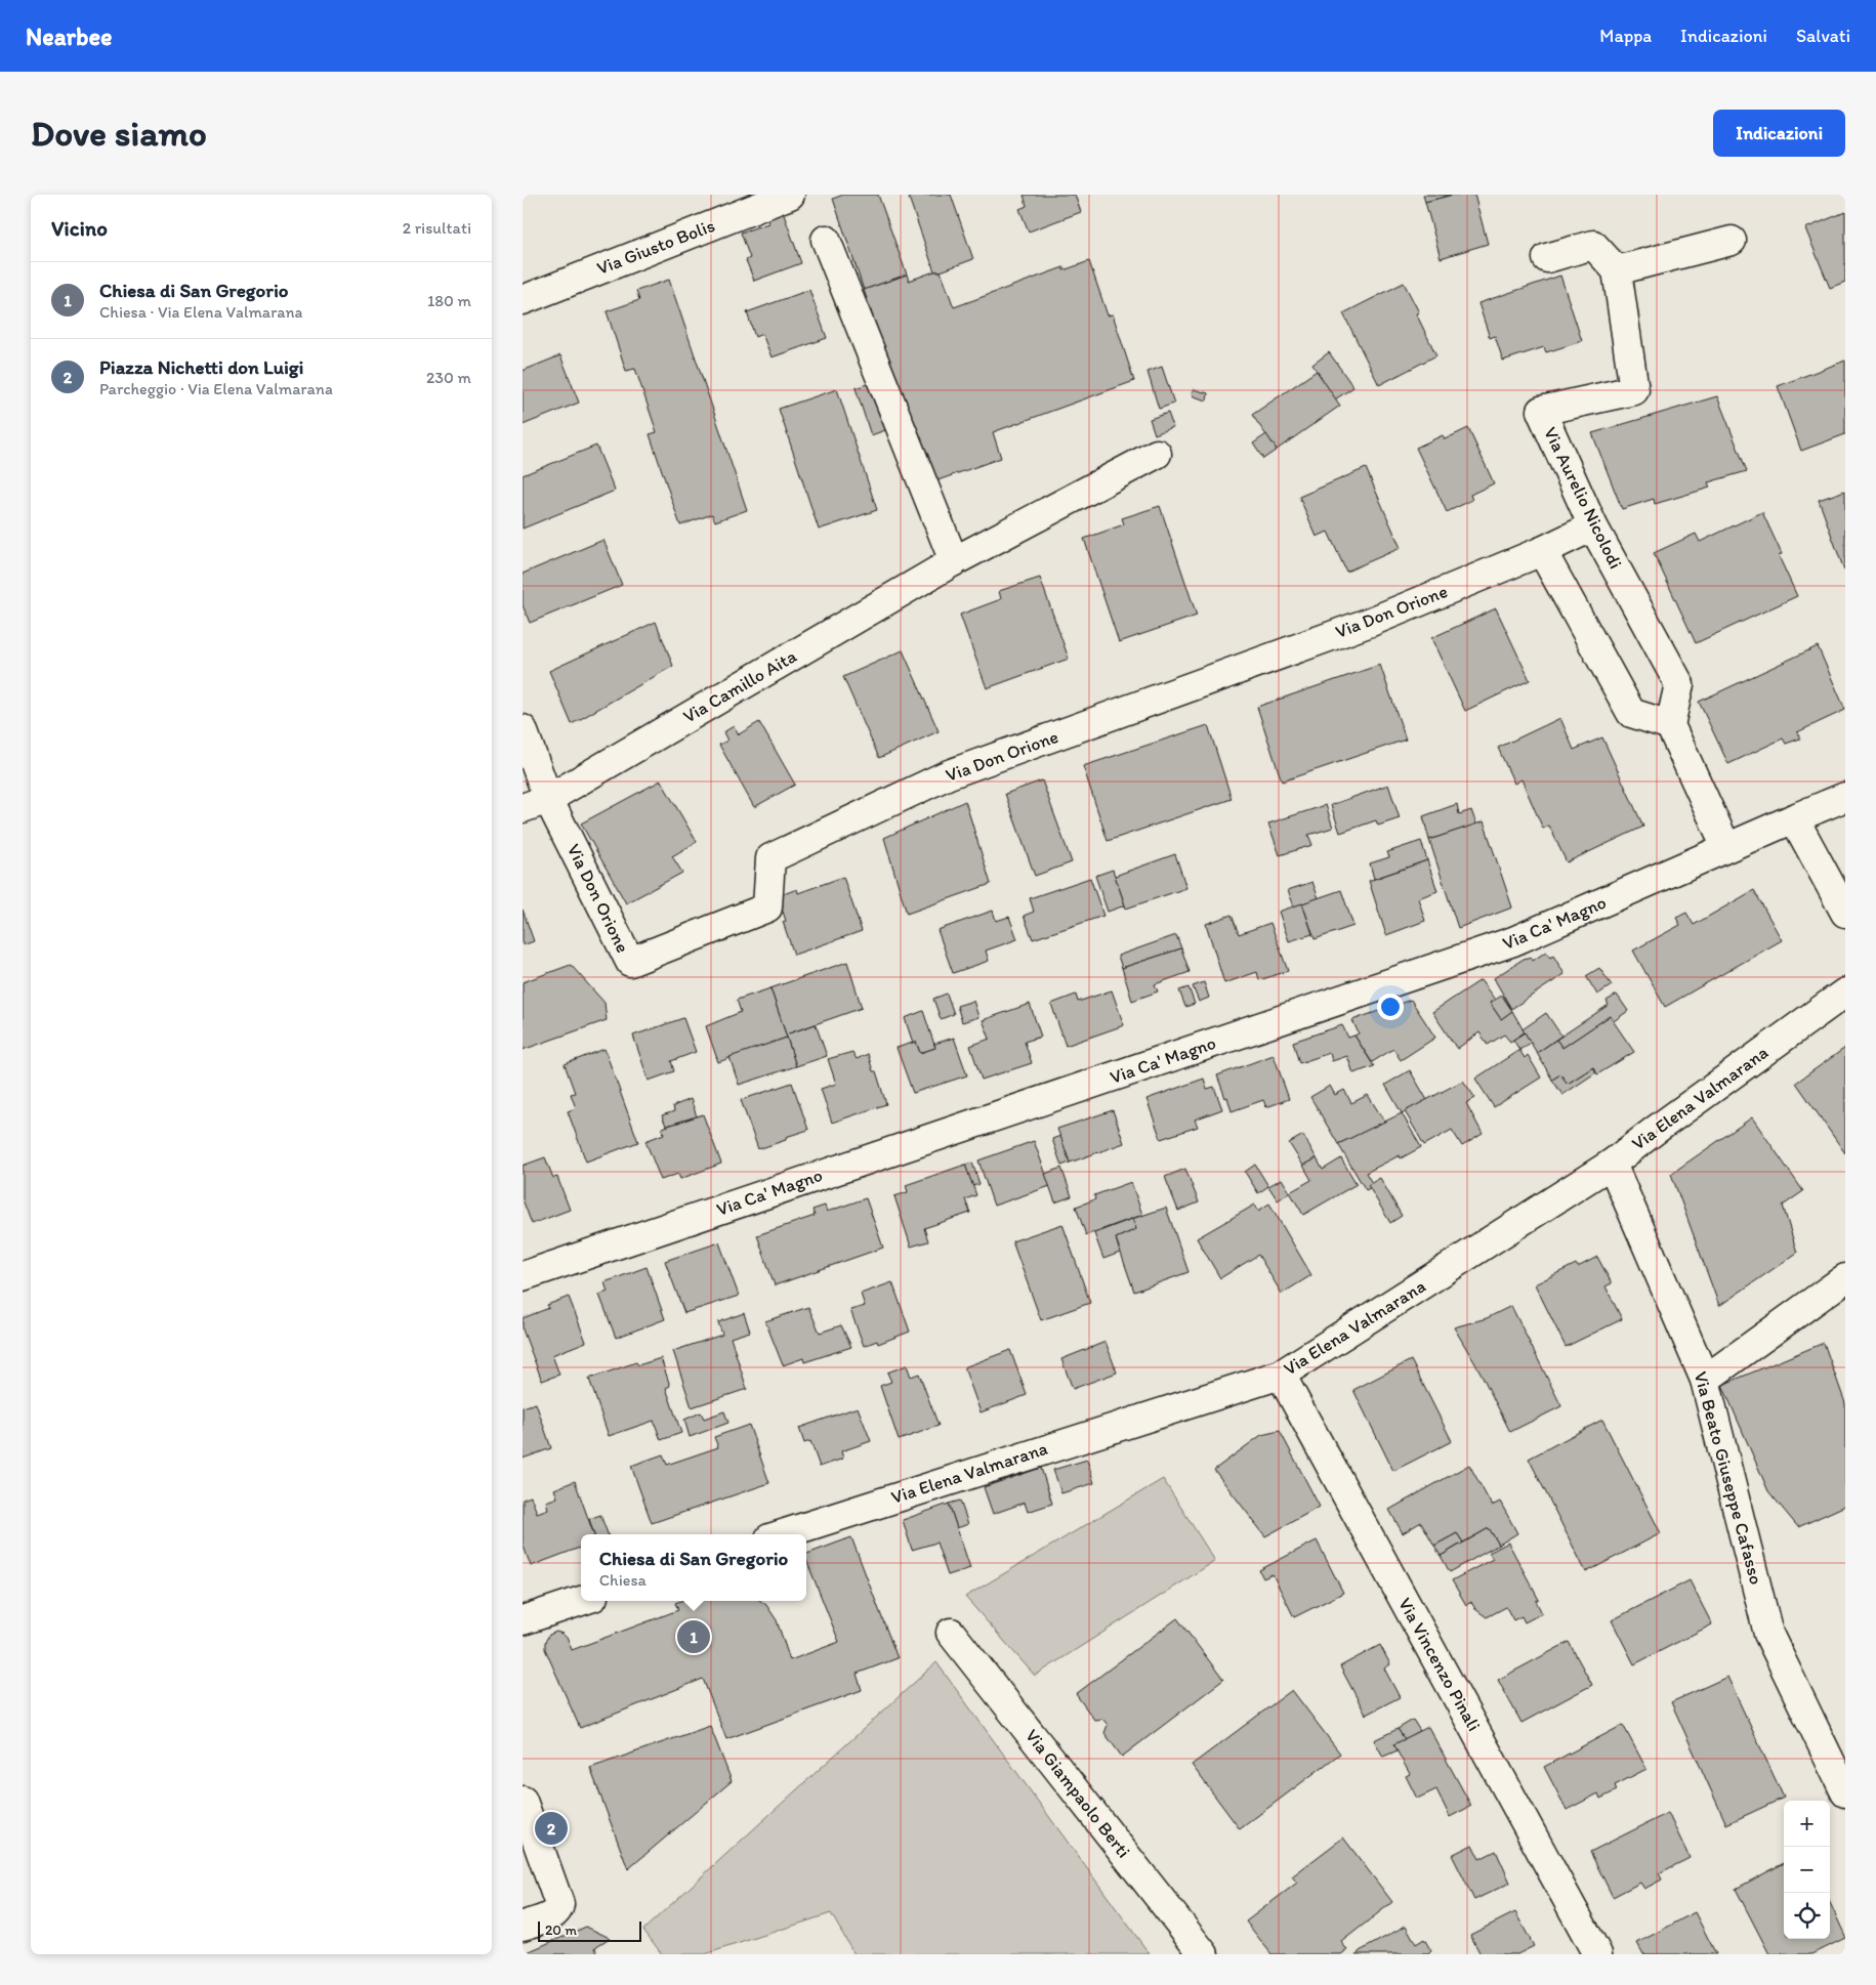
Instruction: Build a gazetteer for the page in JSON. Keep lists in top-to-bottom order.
{
  "streets": {
    "street": [
      "Via Giusto Bolis",
      "Via Aurelio Nicolodi",
      "Via Don Orione",
      "Via Camillo Aita",
      "Via Ca' Magno",
      "Via Elena Valmarana",
      "Via Beato Giuseppe Cafasso",
      "Via Vincenzo Pinali",
      "Via Giampaolo Berti"
    ]
  },
  "crossings": [
    ["Via Aurelio Nicolodi", "Via Don Orione"],
    ["Via Don Orione", "Via Camillo Aita"],
    ["Via Elena Valmarana", "Via Beato Giuseppe Cafasso"],
    ["Via Elena Valmarana", "Via Vincenzo Pinali"]
  ],
  "scale_bar": "20 m",
  "page": {
    "header": "Nearbee",
    "nav": ["Mappa", "Indicazioni", "Salvati"],
    "buttons": "Indicazioni",
    "title": "Dove siamo",
    "heading": ["Vicino", "2 risultati"],
    "list": [
      {
        "mark": "1",
        "name": "Chiesa di San Gregorio",
        "note": "Chiesa · Via Elena Valmarana",
        "value": "180 m"
      },
      {
        "mark": "2",
        "name": "Piazza Nichetti don Luigi",
        "note": "Parcheggio · Via Elena Valmarana",
        "value": "230 m"
      }
    ],
    "popup": ["Chiesa di San Gregorio", "Chiesa"],
    "pins": ["1", "2"],
    "map_buttons": ["+", "−"],
    "scale": "20 m"
  }
}
